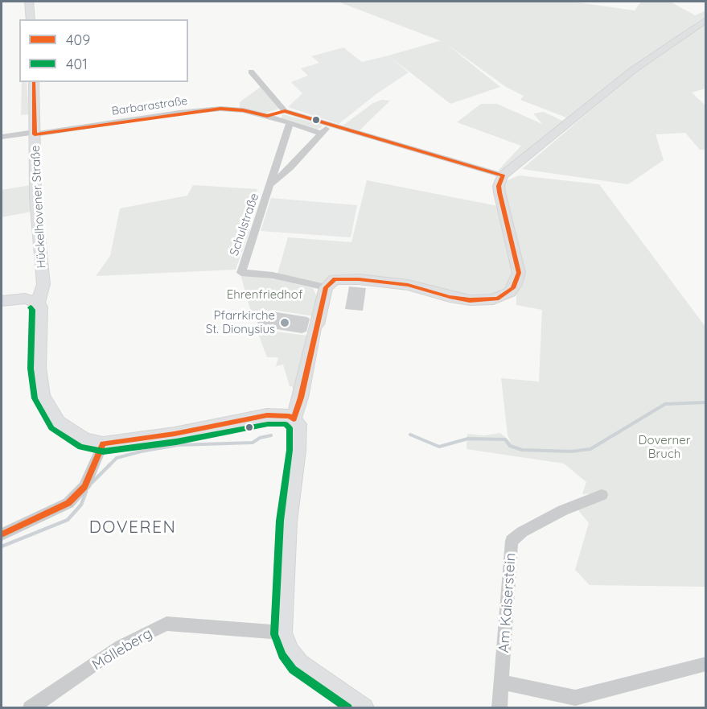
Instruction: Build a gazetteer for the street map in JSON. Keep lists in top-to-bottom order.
{
  "streets": {
    "street": [
      "Barbarastraße",
      "Hückelhovener Straße",
      "Schulstraße",
      "Am Kaiserstein",
      "Mölleberg"
    ]
  },
  "crossings": [
    ["Barbarastraße", "Hückelhovener Straße"],
    ["Barbarastraße", "Schulstraße"]
  ],
  "districts": ["DOVEREN"],
  "parks": ["Ehrenfriedhof", "Doverner Bruch"],
  "places": ["Pfarrkirche St. Dionysius"],
  "lines": ["transit line 409", "transit line 401"],
  "legend": ["409", "401"]
}
